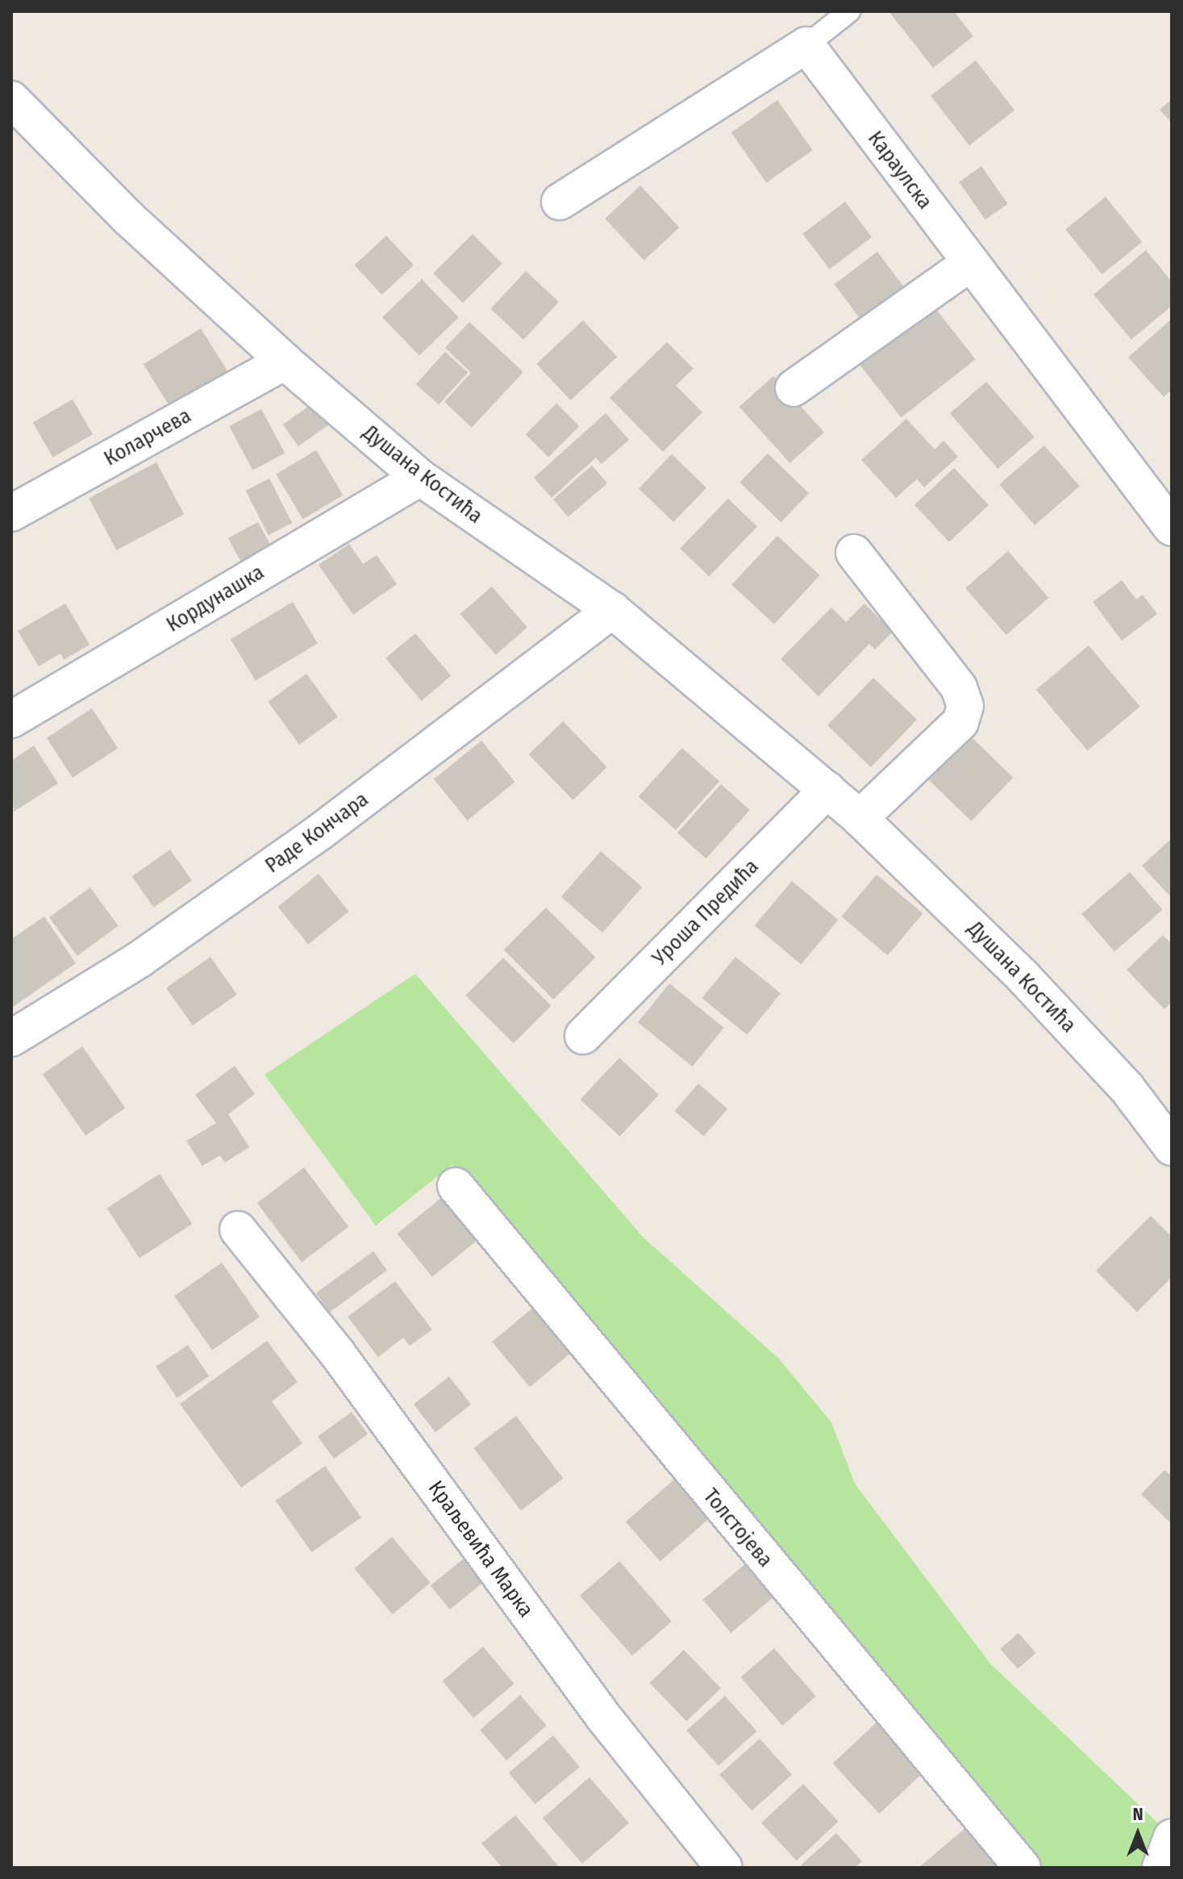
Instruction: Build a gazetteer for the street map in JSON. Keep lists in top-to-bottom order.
{
  "streets": {
    "street": [
      "Караулска",
      "Коларчева",
      "Душана Костића",
      "Кордунашка",
      "Раде Кончара",
      "Уроша Предића",
      "Толстојева",
      "Краљевића Марка"
    ]
  },
  "crossings": [
    ["Коларчева", "Душана Костића"],
    ["Душана Костића", "Кордунашка"],
    ["Душана Костића", "Раде Кончара"],
    ["Душана Костића", "Уроша Предића"]
  ],
  "north": "top"
}
